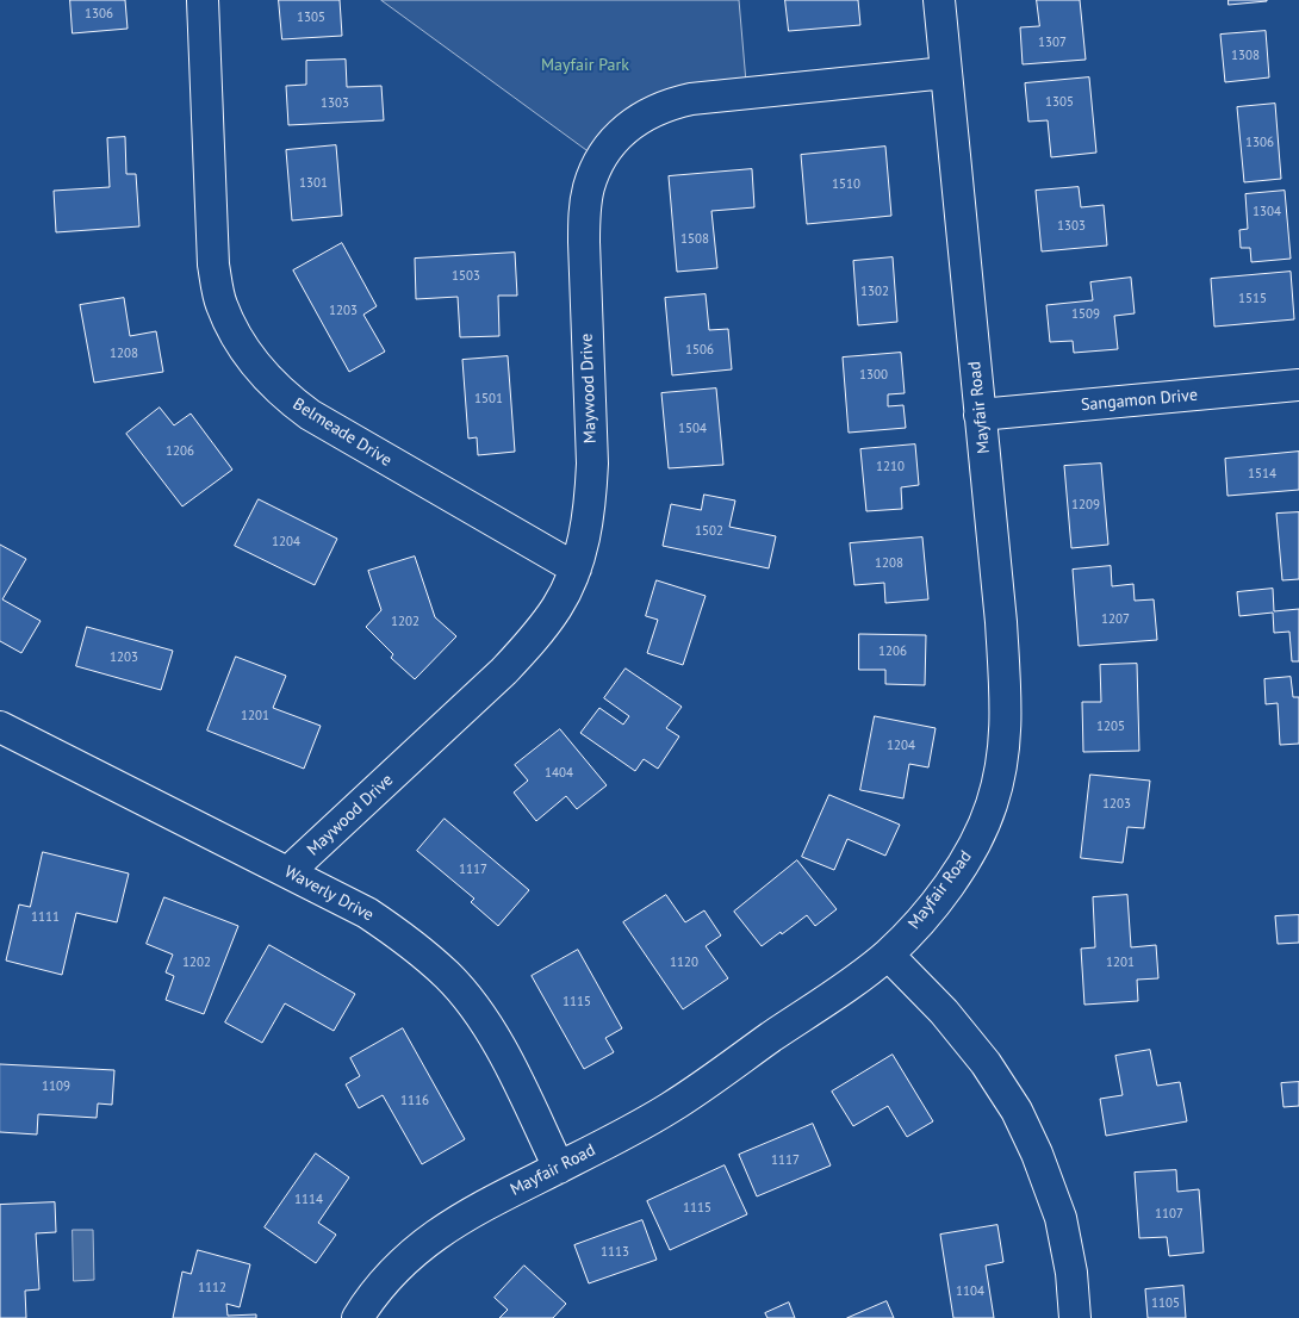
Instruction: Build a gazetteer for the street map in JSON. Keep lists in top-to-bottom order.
{
  "streets": {
    "street": [
      "Maywood Drive",
      "Sangamon Drive",
      "Mayfair Road",
      "Belmeade Drive",
      "Waverly Drive"
    ]
  },
  "crossings": [
    ["Maywood Drive", "Mayfair Road"],
    ["Maywood Drive", "Belmeade Drive"],
    ["Maywood Drive", "Waverly Drive"],
    ["Sangamon Drive", "Mayfair Road"],
    ["Mayfair Road", "Waverly Drive"]
  ],
  "parks": ["Mayfair Park"],
  "house_numbers": [
    "1306",
    "1305",
    "1307",
    "1308",
    "1305",
    "1303",
    "1306",
    "1301",
    "1510",
    "1304",
    "1303",
    "1508",
    "1503",
    "1302",
    "1515",
    "1203",
    "1509",
    "1506",
    "1208",
    "1300",
    "1501",
    "1504",
    "1206",
    "1210",
    "1514",
    "1209",
    "1502",
    "1204",
    "1208",
    "1207",
    "1202",
    "1206",
    "1203",
    "1201",
    "1205",
    "1204",
    "1404",
    "1203",
    "1117",
    "1111",
    "1202",
    "1120",
    "1201",
    "1115",
    "1109",
    "1116",
    "1117",
    "1114",
    "1115",
    "1107",
    "1113",
    "1112",
    "1104",
    "1105"
  ]
}
